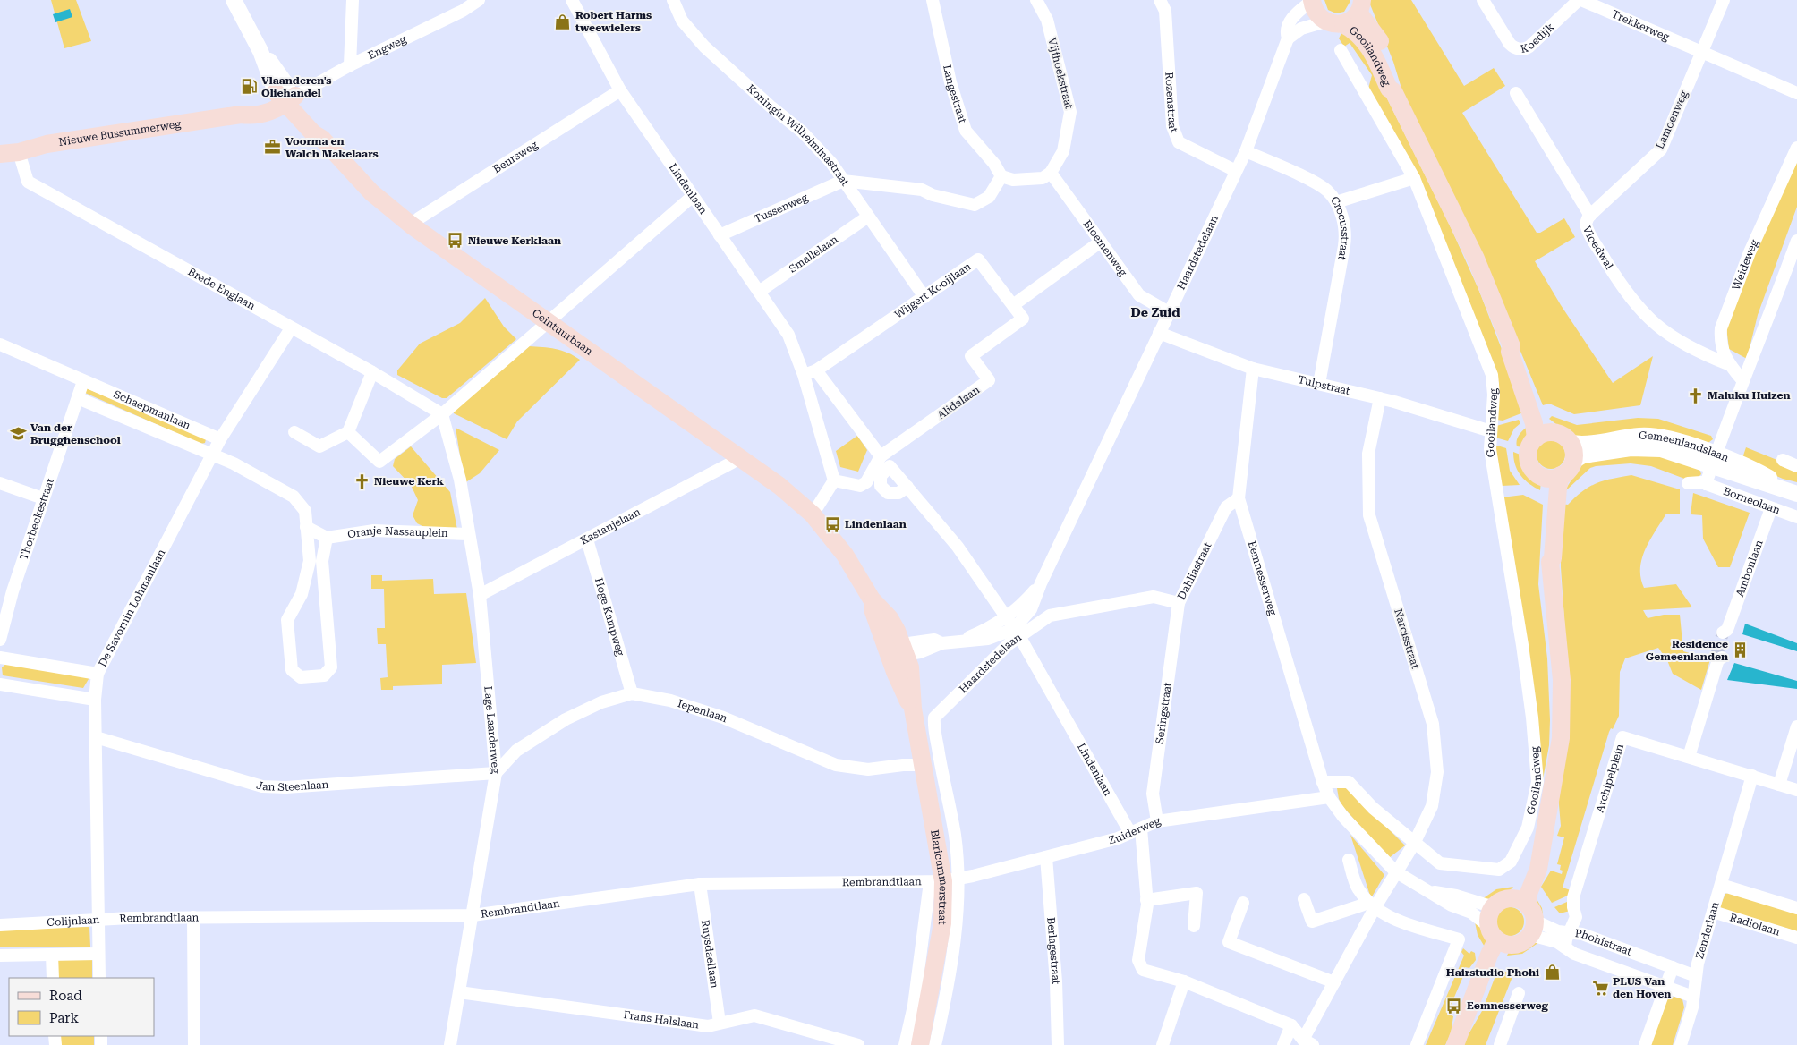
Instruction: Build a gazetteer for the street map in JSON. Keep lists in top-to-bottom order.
{
  "streets": {
    "main road": [
      "Gooilandweg",
      "Nieuwe Bussummerweg",
      "Ceintuurbaan",
      "Blaricummerstraat"
    ],
    "street": [
      "Trekkerweg",
      "Koedijk",
      "Engweg",
      "Vijfhoekstraat",
      "Langestraat",
      "Rozenstraat",
      "Lamoenweg",
      "Koningin Wilhelminastraat",
      "Beursweg",
      "Lindenlaan",
      "Tussenweg",
      "Crocusstraat",
      "Vloedwal",
      "Bloemenweg",
      "Haardstedelaan",
      "Smallelaan",
      "Weideweg",
      "Brede Englaan",
      "Wijgert Kooijlaan",
      "Tulpstraat",
      "Alidalaan",
      "Schaepmanlaan",
      "Gemeenlandslaan",
      "Borneolaan",
      "Thorbeckestraat",
      "Kastanjelaan",
      "Oranje Nassauplein",
      "Ambonlaan",
      "Dahliastraat",
      "Eemnesserweg",
      "De Savornin Lohmanlaan",
      "Hoge Kampweg",
      "Narcisstraat",
      "Iepenlaan",
      "Seringstraat",
      "Lage Laarderweg",
      "Archipelplein",
      "Jan Steenlaan",
      "Zuiderweg",
      "Rembrandtlaan",
      "Radiolaan",
      "Colijnlaan",
      "Zenderlaan",
      "Phohistraat",
      "Berlagestraat",
      "Ruysdaellaan",
      "Frans Halslaan"
    ]
  },
  "crossings": [
    ["Trekkerweg", "Koedijk"],
    ["Trekkerweg", "Lamoenweg"],
    ["Engweg", "Nieuwe Bussummerweg"],
    ["Engweg", "Ceintuurbaan"],
    ["Gooilandweg", "Tulpstraat"],
    ["Gooilandweg", "Gemeenlandslaan"],
    ["Gooilandweg", "Eemnesserweg"],
    ["Gooilandweg", "Narcisstraat"],
    ["Gooilandweg", "Phohistraat"],
    ["Vijfhoekstraat", "Bloemenweg"],
    ["Langestraat", "Koningin Wilhelminastraat"],
    ["Rozenstraat", "Haardstedelaan"],
    ["Lamoenweg", "Vloedwal"],
    ["Koningin Wilhelminastraat", "Tussenweg"],
    ["Nieuwe Bussummerweg", "Brede Englaan"],
    ["Nieuwe Bussummerweg", "Ceintuurbaan"],
    ["Beursweg", "Lindenlaan"],
    ["Beursweg", "Ceintuurbaan"],
    ["Lindenlaan", "Tussenweg"],
    ["Lindenlaan", "Haardstedelaan"],
    ["Lindenlaan", "Smallelaan"],
    ["Lindenlaan", "Zuiderweg"],
    ["Crocusstraat", "Haardstedelaan"],
    ["Crocusstraat", "Tulpstraat"],
    ["Vloedwal", "Weideweg"],
    ["Bloemenweg", "Haardstedelaan"],
    ["Haardstedelaan", "Tulpstraat"],
    ["Haardstedelaan", "Dahliastraat"],
    ["Haardstedelaan", "Blaricummerstraat"],
    ["Brede Englaan", "De Savornin Lohmanlaan"],
    ["Brede Englaan", "Lage Laarderweg"],
    ["Wijgert Kooijlaan", "Alidalaan"],
    ["Ceintuurbaan", "Kastanjelaan"],
    ["Ceintuurbaan", "Blaricummerstraat"],
    ["Tulpstraat", "Eemnesserweg"],
    ["Tulpstraat", "Narcisstraat"],
    ["Schaepmanlaan", "Thorbeckestraat"],
    ["Schaepmanlaan", "De Savornin Lohmanlaan"],
    ["Borneolaan", "Ambonlaan"],
    ["Kastanjelaan", "Hoge Kampweg"],
    ["Kastanjelaan", "Lage Laarderweg"],
    ["Oranje Nassauplein", "Lage Laarderweg"],
    ["Dahliastraat", "Eemnesserweg"],
    ["Dahliastraat", "Seringstraat"],
    ["Eemnesserweg", "Narcisstraat"],
    ["Eemnesserweg", "Zuiderweg"],
    ["Eemnesserweg", "Phohistraat"],
    ["De Savornin Lohmanlaan", "Jan Steenlaan"],
    ["De Savornin Lohmanlaan", "Rembrandtlaan"],
    ["De Savornin Lohmanlaan", "Colijnlaan"],
    ["Hoge Kampweg", "Iepenlaan"],
    ["Iepenlaan", "Lage Laarderweg"],
    ["Iepenlaan", "Jan Steenlaan"],
    ["Iepenlaan", "Blaricummerstraat"],
    ["Seringstraat", "Zuiderweg"],
    ["Lage Laarderweg", "Jan Steenlaan"],
    ["Lage Laarderweg", "Rembrandtlaan"],
    ["Lage Laarderweg", "Frans Halslaan"],
    ["Archipelplein", "Phohistraat"],
    ["Zuiderweg", "Blaricummerstraat"],
    ["Zuiderweg", "Rembrandtlaan"],
    ["Zuiderweg", "Berlagestraat"],
    ["Blaricummerstraat", "Rembrandtlaan"],
    ["Rembrandtlaan", "Colijnlaan"],
    ["Rembrandtlaan", "Ruysdaellaan"],
    ["Radiolaan", "Zenderlaan"],
    ["Zenderlaan", "Phohistraat"],
    ["Ruysdaellaan", "Frans Halslaan"]
  ],
  "districts": ["De Zuid"],
  "places": {
    "shop": ["Robert Harms tweewielers", "Hairstudio Phohi"],
    "fuel station": ["Vlaanderen's Oliehandel"],
    "office": ["Voorma en Walch Makelaars"],
    "bus stop": ["Nieuwe Kerklaan", "Lindenlaan", "Eemnesserweg"],
    "church": ["Maluku Huizen", "Nieuwe Kerk"],
    "school or university": ["Van der Brugghenschool"],
    "building": ["Residence Gemeenlanden"],
    "supermarket": ["PLUS Van den Hoven"]
  },
  "legend": ["Road", "Park"]
}
